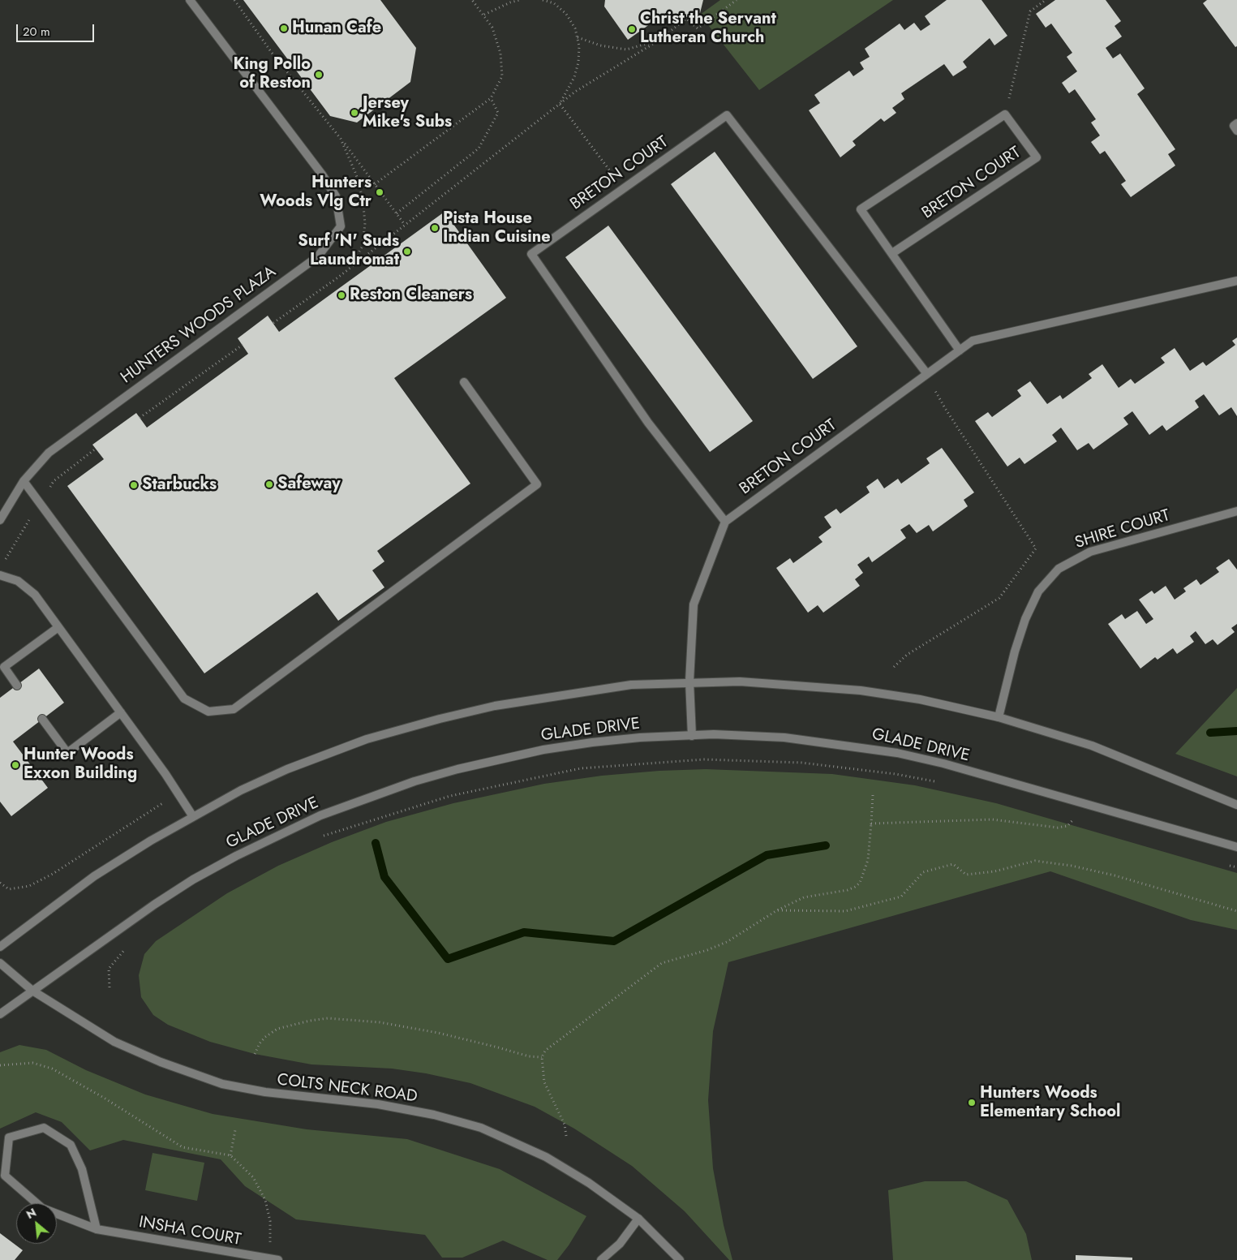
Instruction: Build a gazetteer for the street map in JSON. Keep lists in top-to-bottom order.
{
  "streets": {
    "street": [
      "BRETON COURT",
      "HUNTERS WOODS PLAZA",
      "SHIRE COURT",
      "GLADE DRIVE",
      "COLTS NECK ROAD",
      "INSHA COURT"
    ]
  },
  "crossings": [
    ["GLADE DRIVE", "COLTS NECK ROAD"]
  ],
  "places": [
    "Hunan Cafe",
    "Christ the Servant Lutheran Church",
    "King Pollo of Reston",
    "Jersey Mike's Subs",
    "Hunters Woods Vlg Ctr",
    "Pista House Indian Cuisine",
    "Surf 'N' Suds Laundromat",
    "Reston Cleaners",
    "Safeway",
    "Starbucks",
    "Hunter Woods Exxon Building",
    "Hunters Woods Elementary School"
  ],
  "scale_bar": "20 m",
  "north": "top left"
}
